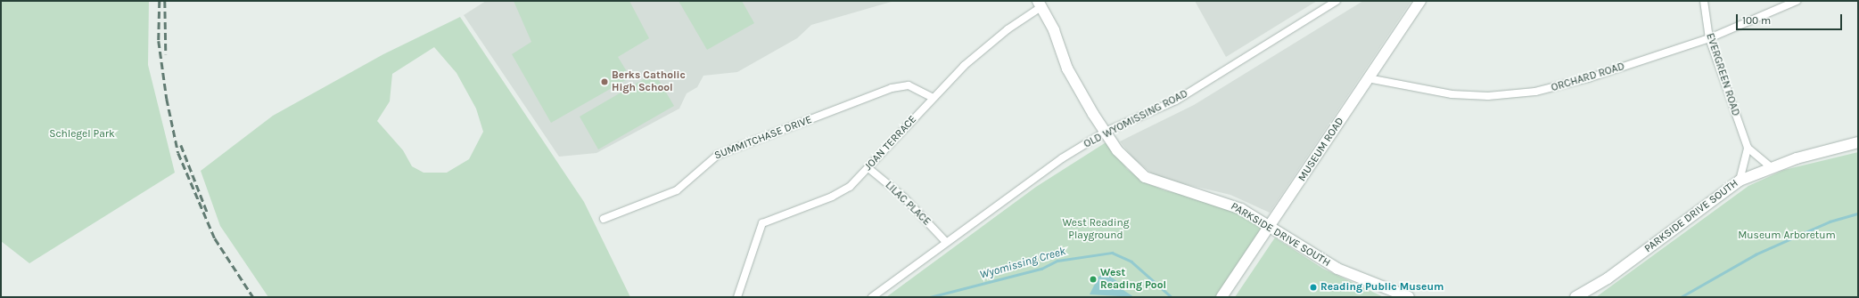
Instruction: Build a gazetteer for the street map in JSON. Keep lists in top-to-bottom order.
{
  "streets": {
    "street": [
      "EVERGREEN ROAD",
      "ORCHARD ROAD",
      "OLD WYOMISSING ROAD",
      "SUMMITCHASE DRIVE",
      "JOAN TERRACE",
      "MUSEUM ROAD",
      "LILAC PLACE",
      "PARKSIDE DRIVE SOUTH"
    ]
  },
  "crossings": [
    ["EVERGREEN ROAD", "ORCHARD ROAD"],
    ["ORCHARD ROAD", "MUSEUM ROAD"],
    ["OLD WYOMISSING ROAD", "LILAC PLACE"],
    ["OLD WYOMISSING ROAD", "PARKSIDE DRIVE SOUTH"],
    ["SUMMITCHASE DRIVE", "JOAN TERRACE"],
    ["JOAN TERRACE", "LILAC PLACE"],
    ["JOAN TERRACE", "PARKSIDE DRIVE SOUTH"],
    ["MUSEUM ROAD", "PARKSIDE DRIVE SOUTH"]
  ],
  "water": ["Wyomissing Creek"],
  "parks": ["Schlegel Park", "West Reading Playground", "Museum Arboretum"],
  "places": ["Berks Catholic High School", "West Reading Pool", "Reading Public Museum"],
  "scale_bar": "100 m"
}
